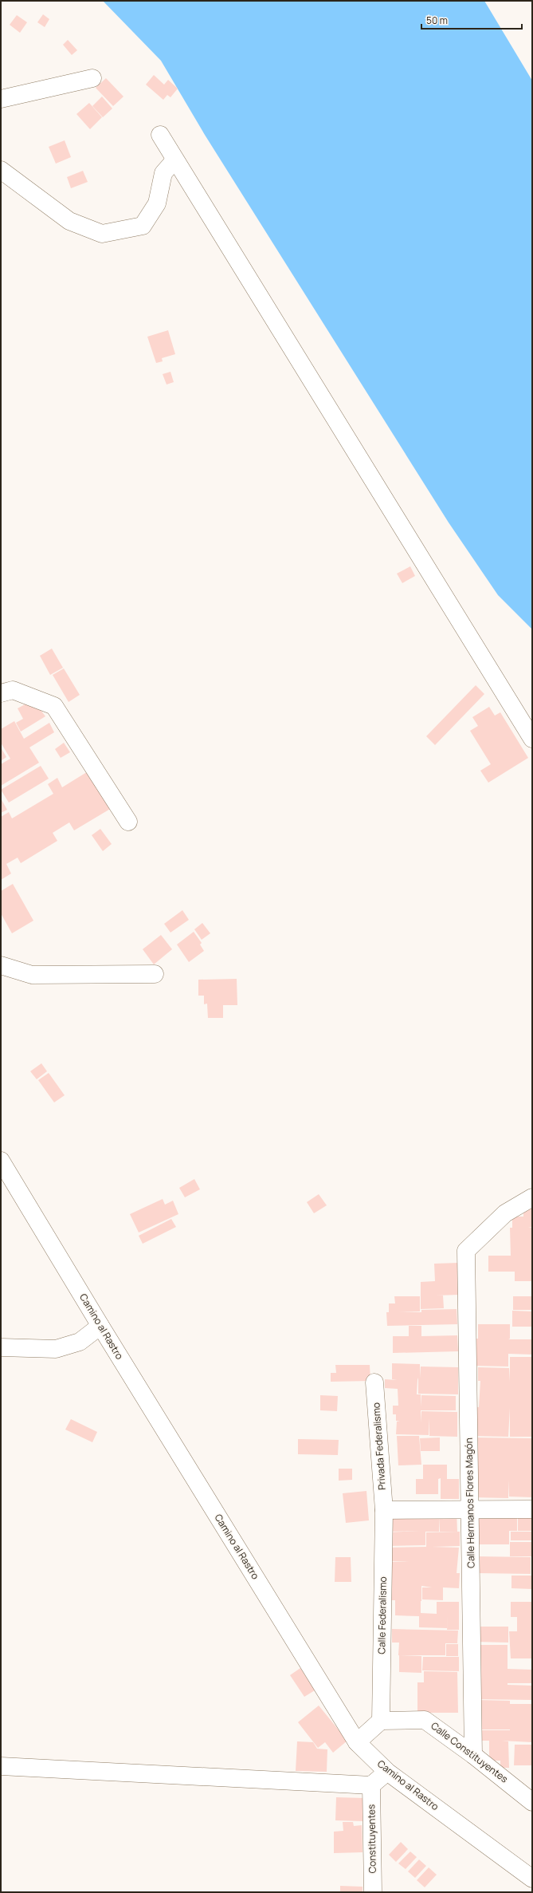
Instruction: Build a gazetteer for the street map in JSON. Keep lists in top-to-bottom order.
{
  "streets": {
    "street": [
      "Camino al Rastro",
      "Privada Federalismo",
      "Calle Hermanos Flores Magón",
      "Calle Federalismo",
      "Calle Constituyentes",
      "Constituyentes"
    ]
  },
  "crossings": [
    ["Privada Federalismo", "Calle Federalismo"],
    ["Calle Hermanos Flores Magón", "Calle Constituyentes"],
    ["Calle Federalismo", "Calle Constituyentes"]
  ],
  "scale_bar": "50 m"
}
